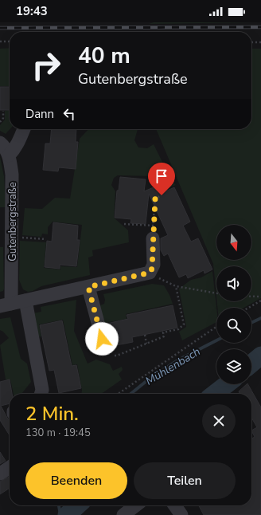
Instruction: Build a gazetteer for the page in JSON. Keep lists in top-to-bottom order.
{
  "streets": {
    "street": ["Gutenbergstraße"]
  },
  "water": ["Mühlenbach"],
  "north": "bottom",
  "page": {
    "status": "19:43",
    "turn": ["40 m", "Gutenbergstraße"],
    "then": "Dann",
    "heading": ["2 Min.", "130 m · 19:45"],
    "buttons": ["Beenden", "Teilen"]
  }
}
